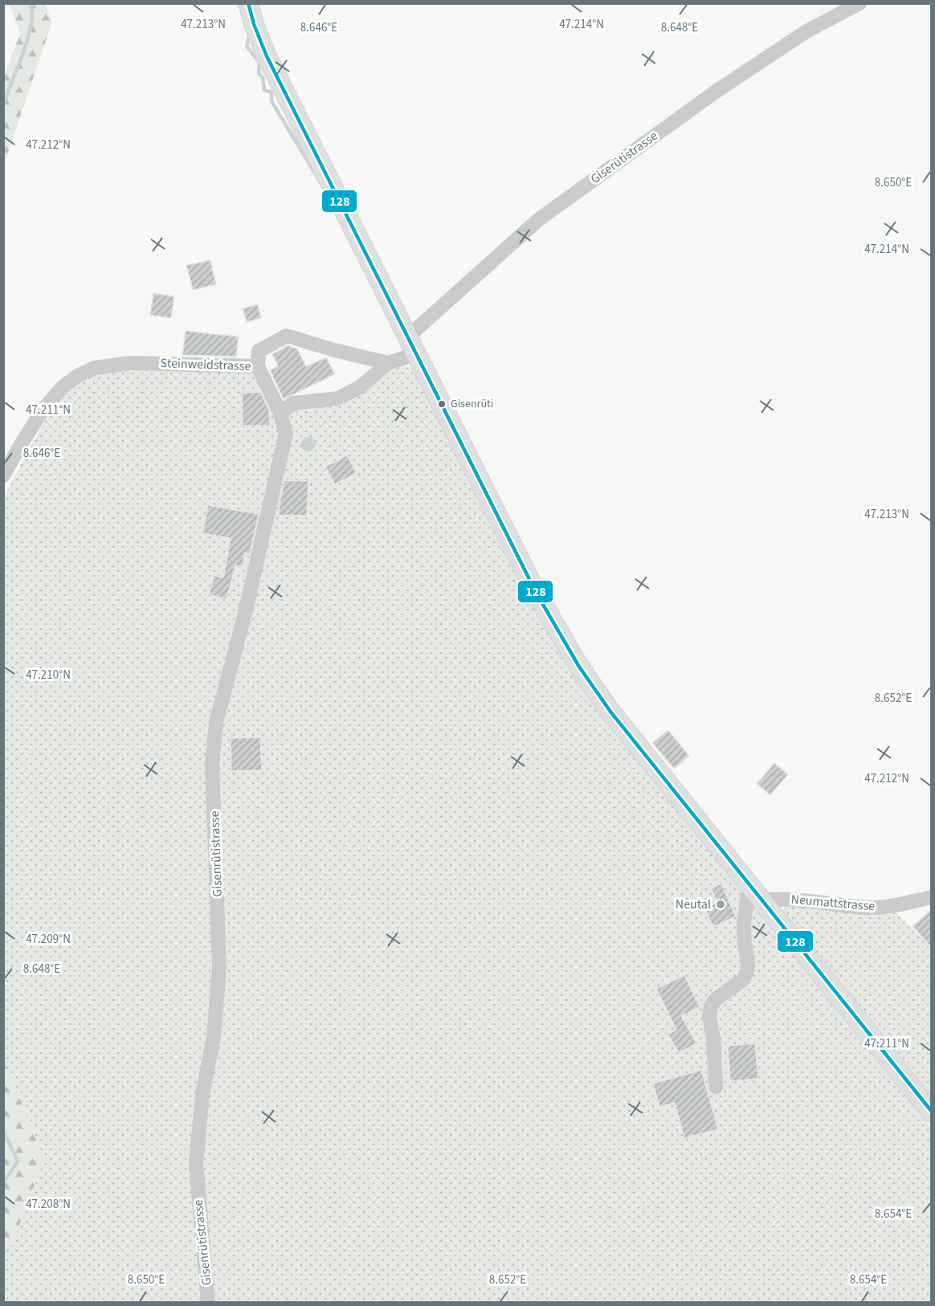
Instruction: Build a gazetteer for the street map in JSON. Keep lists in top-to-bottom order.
{
  "streets": {
    "street": [
      "Giserütistrasse",
      "Steinweidstrasse",
      "Gisenrütistrasse",
      "Neumattstrasse"
    ]
  },
  "crossings": [
    ["Steinweidstrasse", "Gisenrütistrasse"]
  ],
  "places": ["Gisenrüti", "Neutal"],
  "lines": ["transit line 128"],
  "coordinates": [
    "47.213°N",
    "47.214°N",
    "8.646°E",
    "8.648°E",
    "47.212°N",
    "8.650°E",
    "47.211°N",
    "47.210°N",
    "8.652°E",
    "47.209°N",
    "47.208°N",
    "8.654°E"
  ]
}
